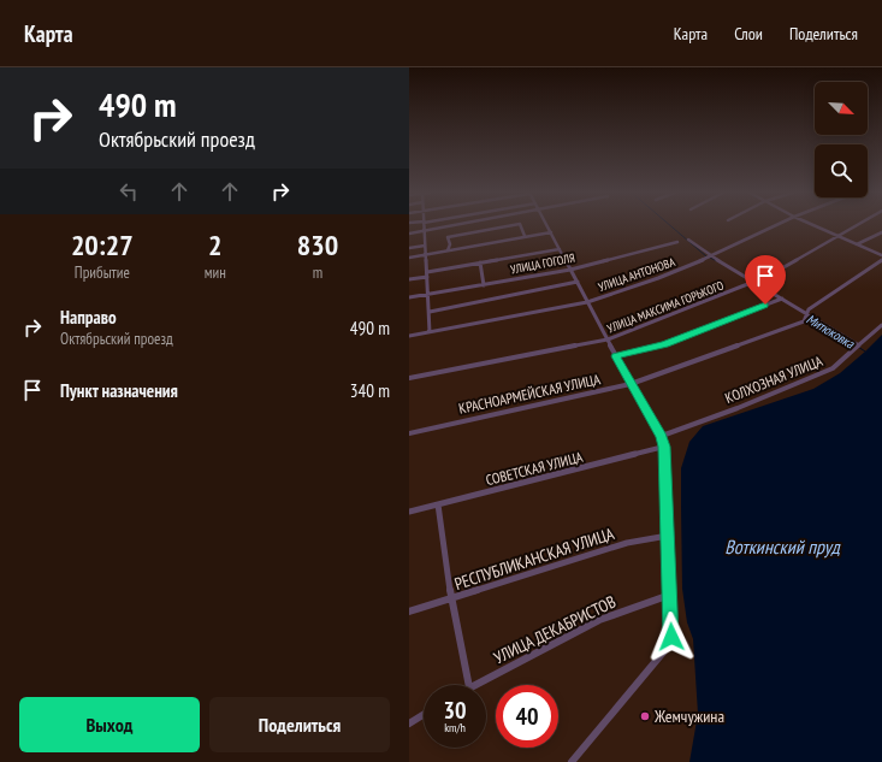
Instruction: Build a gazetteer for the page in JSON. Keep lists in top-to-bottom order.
{
  "streets": {
    "street": [
      "УЛИЦА ГОГОЛЯ",
      "УЛИЦА АНТОНОВА",
      "УЛИЦА МАКСИМА ГОРЬКОГО",
      "КОЛХОЗНАЯ УЛИЦА",
      "КРАСНОАРМЕЙСКАЯ УЛИЦА",
      "СОВЕТСКАЯ УЛИЦА",
      "РЕСПУБЛИКАНСКАЯ УЛИЦА",
      "УЛИЦА ДЕКАБРИСТОВ"
    ]
  },
  "water": ["Митюковка", "Воткинский пруд"],
  "places": ["Жемчужина"],
  "north": "bottom right",
  "page": {
    "header": "Карта",
    "nav": ["Карта", "Слои", "Поделиться"],
    "turn": ["490 m", "Октябрьский проезд"],
    "eta": [
      "20:27",
      "Прибытие",
      "2",
      "мин",
      "830",
      "m"
    ],
    "list": [
      {
        "name": "Направо",
        "note": "Октябрьский проезд",
        "value": "490 m"
      },
      {
        "name": "Пункт назначения",
        "value": "340 m"
      }
    ],
    "speed": "30 km/h",
    "limit": "40",
    "buttons": ["Выход", "Поделиться"]
  }
}
